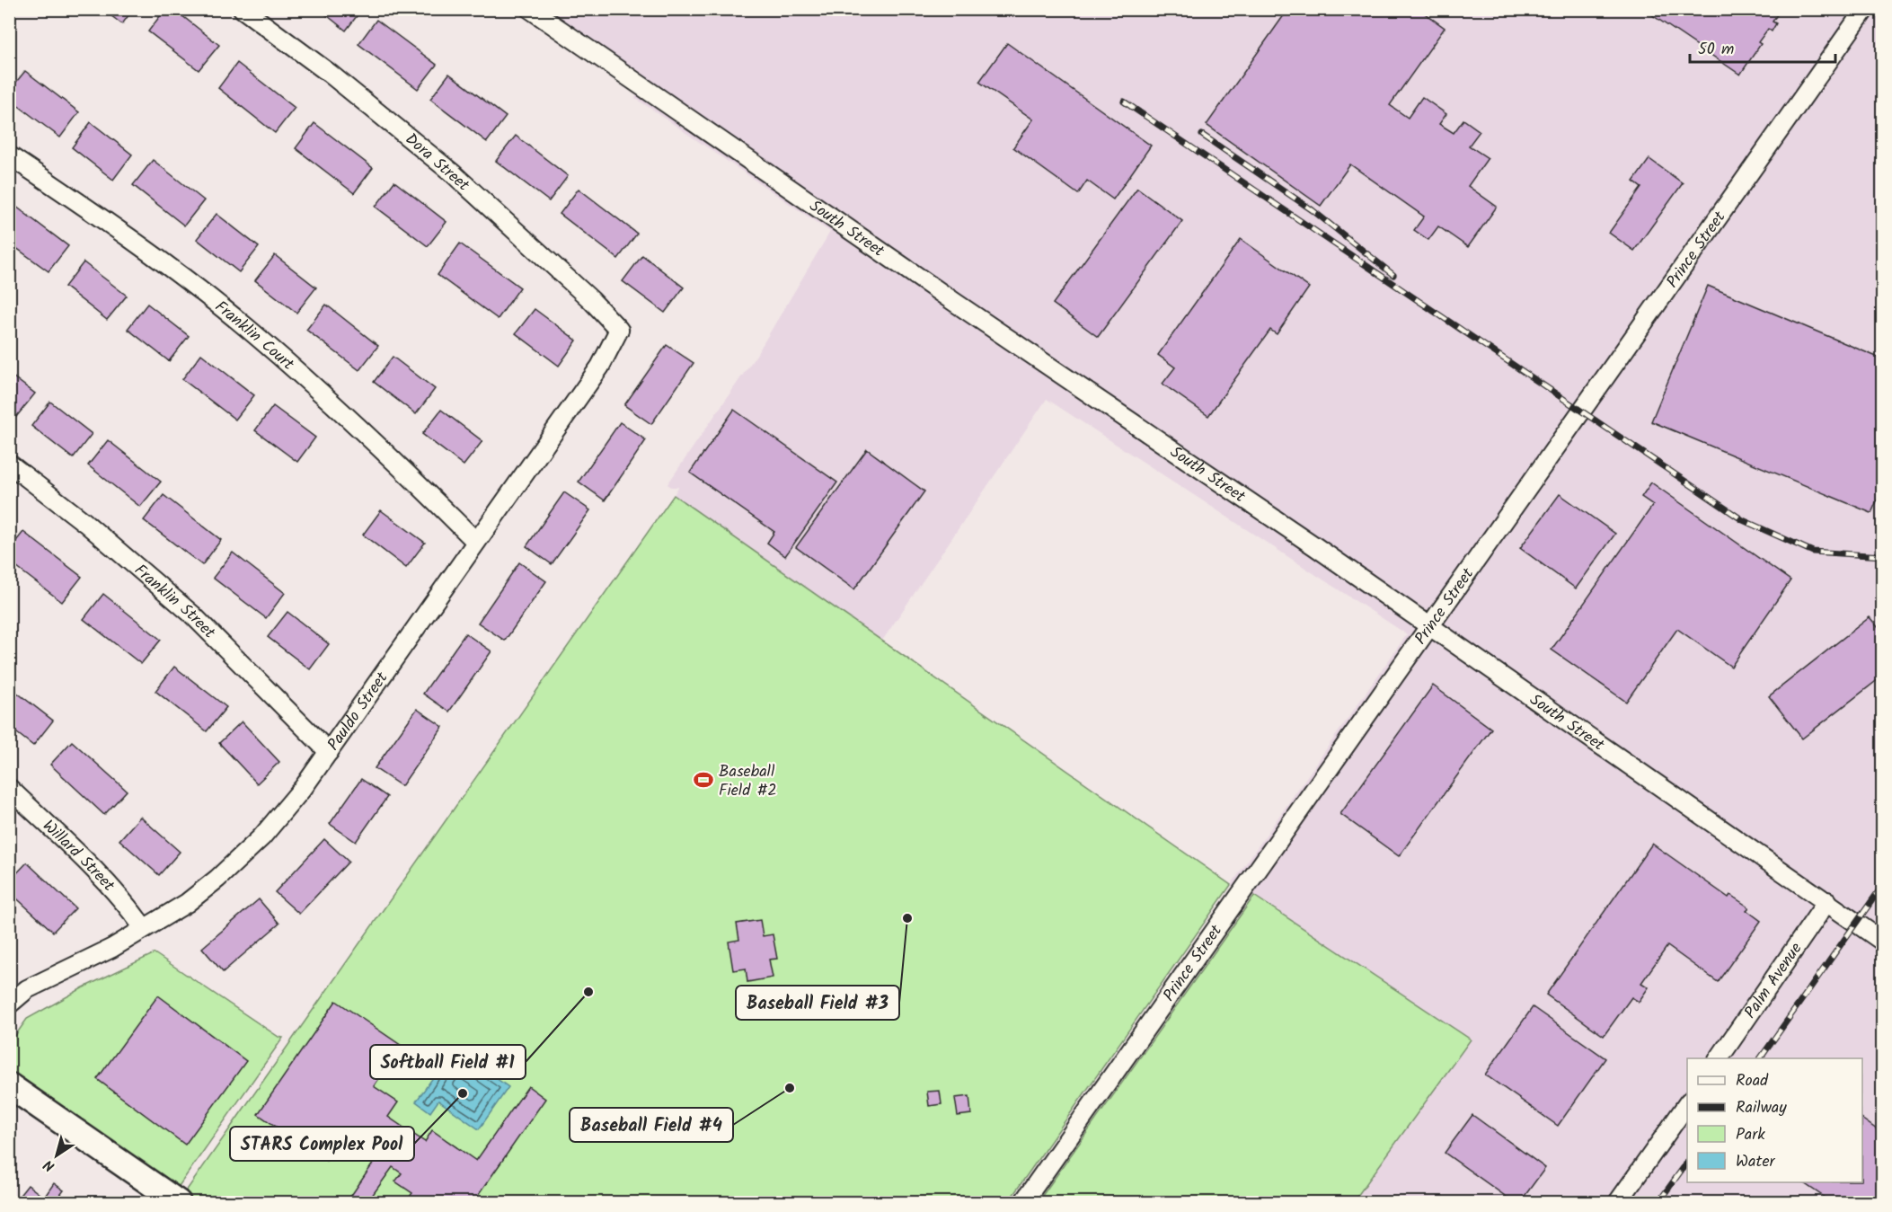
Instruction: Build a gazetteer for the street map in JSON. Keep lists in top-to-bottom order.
{
  "streets": {
    "street": [
      "Dora Street",
      "South Street",
      "Prince Street",
      "Franklin Court",
      "Franklin Street",
      "Pauldo Street",
      "Willard Street",
      "Palm Avenue"
    ]
  },
  "crossings": [
    ["Dora Street", "Pauldo Street"],
    ["South Street", "Prince Street"],
    ["South Street", "Palm Avenue"],
    ["Franklin Court", "Pauldo Street"],
    ["Franklin Street", "Pauldo Street"],
    ["Pauldo Street", "Willard Street"]
  ],
  "places": {
    "sports": ["Baseball Field #2"],
    "other": [
      "Baseball Field #3",
      "Softball Field #1",
      "Baseball Field #4",
      "STARS Complex Pool"
    ]
  },
  "legend": [
    "Road",
    "Railway",
    "Park",
    "Water"
  ],
  "scale_bar": "50 m",
  "north": "bottom left"
}
